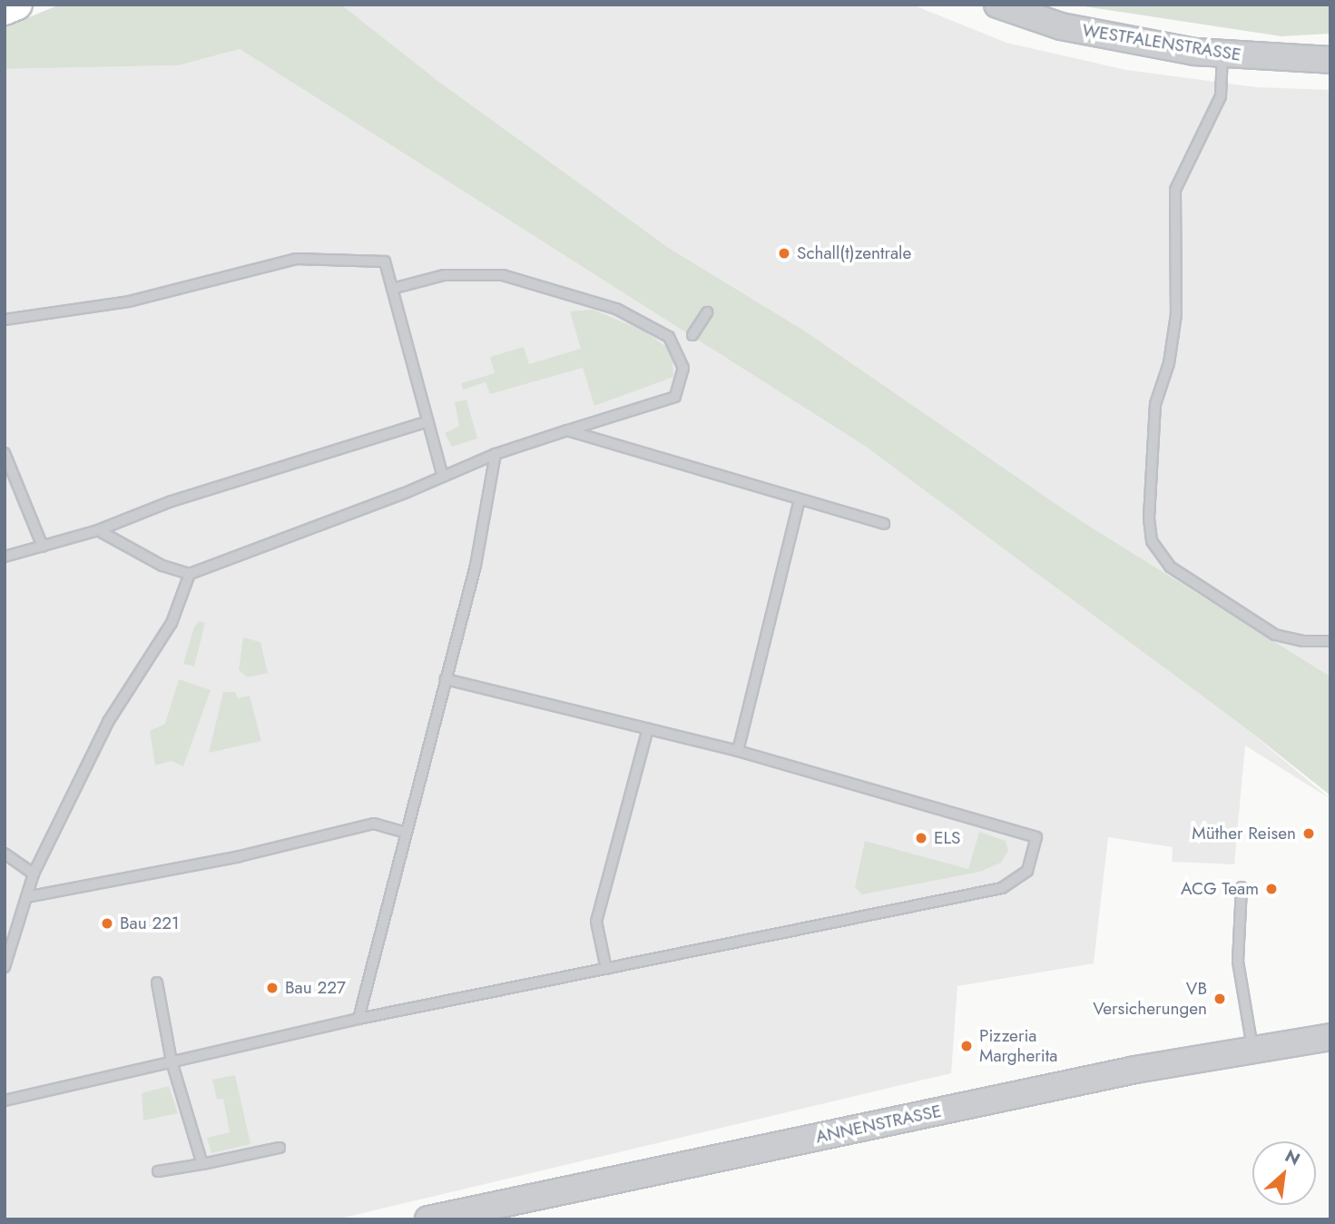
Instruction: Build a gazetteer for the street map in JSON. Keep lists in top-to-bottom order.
{
  "streets": {
    "street": ["WESTFALENSTRASSE", "ANNENSTRASSE"]
  },
  "places": [
    "Schall(t)zentrale",
    "Müther Reisen",
    "ELS",
    "ACG Team",
    "Bau 221",
    "Bau 227",
    "VB Versicherungen",
    "Pizzeria Margherita"
  ],
  "north": "top right"
}
